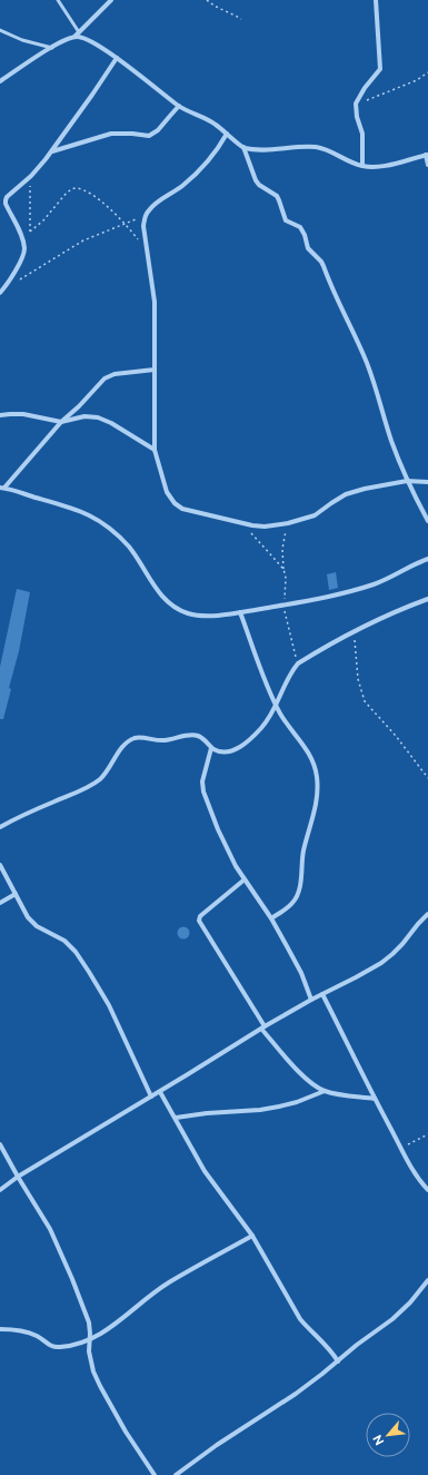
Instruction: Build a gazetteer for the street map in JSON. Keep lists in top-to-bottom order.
{
  "north": "bottom left"
}
